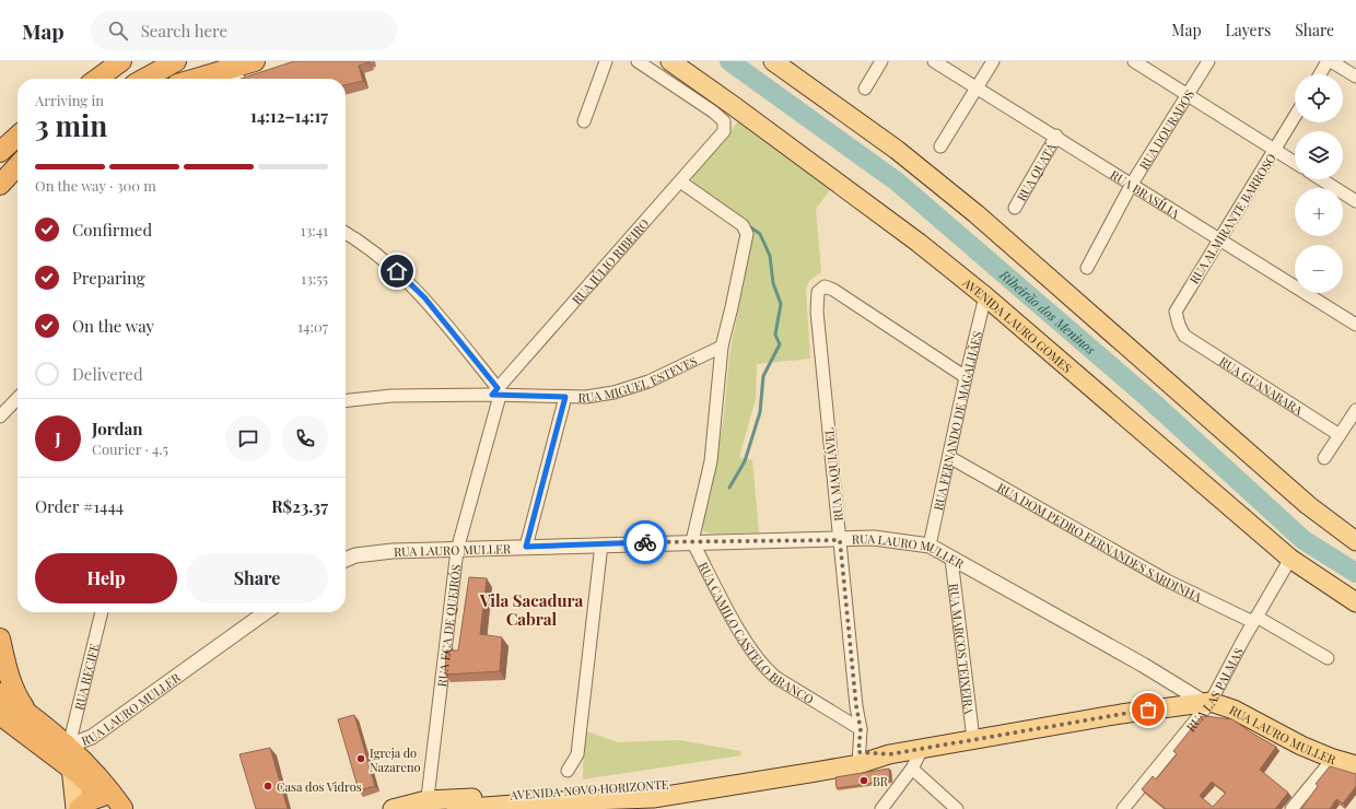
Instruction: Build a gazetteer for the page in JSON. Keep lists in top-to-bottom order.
{
  "streets": {
    "main road": ["AVENIDA LAURO GOMES", "RUA LAURO MULLER", "AVENIDA NOVO HORIZONTE"],
    "street": [
      "RUA DOURADOS",
      "RUA QUATÁ",
      "RUA BRASÍLIA",
      "RUA ALMIRANTE BARROSO",
      "RUA JÚLIO RIBEIRO",
      "RUA MIGUEL ESTEVES",
      "RUA GUANABARA",
      "RUA FERNANDO DE MAGALHÃES",
      "RUA MAQUIÁVEL",
      "RUA DOM PEDRO FERNANDES SARDINHA",
      "RUA EÇA DE QUEIRÓS",
      "RUA CAMILO CASTELO BRANCO",
      "RUA MARCOS TEIXEIRA",
      "RUA RECIFE",
      "RUA LAS PALMAS"
    ]
  },
  "crossings": [
    ["RUA DOURADOS", "RUA BRASÍLIA"],
    ["RUA QUATÁ", "RUA BRASÍLIA"],
    ["RUA BRASÍLIA", "RUA ALMIRANTE BARROSO"],
    ["RUA ALMIRANTE BARROSO", "RUA GUANABARA"],
    ["RUA JÚLIO RIBEIRO", "RUA MIGUEL ESTEVES"],
    ["RUA JÚLIO RIBEIRO", "RUA EÇA DE QUEIRÓS"],
    ["AVENIDA LAURO GOMES", "RUA FERNANDO DE MAGALHÃES"],
    ["AVENIDA LAURO GOMES", "RUA LAS PALMAS"],
    ["RUA MIGUEL ESTEVES", "RUA EÇA DE QUEIRÓS"],
    ["RUA FERNANDO DE MAGALHÃES", "RUA MAQUIÁVEL"],
    ["RUA FERNANDO DE MAGALHÃES", "RUA DOM PEDRO FERNANDES SARDINHA"],
    ["RUA FERNANDO DE MAGALHÃES", "RUA LAURO MULLER"],
    ["RUA MAQUIÁVEL", "RUA LAURO MULLER"],
    ["RUA MAQUIÁVEL", "RUA CAMILO CASTELO BRANCO"],
    ["RUA MAQUIÁVEL", "AVENIDA NOVO HORIZONTE"],
    ["RUA DOM PEDRO FERNANDES SARDINHA", "RUA LAS PALMAS"],
    ["RUA LAURO MULLER", "RUA EÇA DE QUEIRÓS"],
    ["RUA LAURO MULLER", "RUA CAMILO CASTELO BRANCO"],
    ["RUA LAURO MULLER", "RUA MARCOS TEIXEIRA"],
    ["RUA LAURO MULLER", "RUA RECIFE"],
    ["RUA LAURO MULLER", "RUA LAS PALMAS"],
    ["RUA LAURO MULLER", "AVENIDA NOVO HORIZONTE"],
    ["RUA EÇA DE QUEIRÓS", "AVENIDA NOVO HORIZONTE"],
    ["RUA MARCOS TEIXEIRA", "AVENIDA NOVO HORIZONTE"],
    ["RUA LAS PALMAS", "AVENIDA NOVO HORIZONTE"]
  ],
  "districts": ["Vila Sacadura Cabral"],
  "water": ["Ribeirão dos Meninos"],
  "places": ["Igreja do Nazareno", "BR", "Casa dos Vidros"],
  "page": {
    "header": "Map",
    "search": "Search here",
    "nav": ["Map", "Layers", "Share"],
    "map_buttons": ["+", "−"],
    "heading": ["3 min", "Arriving in", "14:12–14:17"],
    "panel": [
      "Jordan",
      "Courier · 4.5",
      "Order #1444",
      "R$23.37"
    ],
    "bar": "On the way · 300 m",
    "list": [
      ["Confirmed", "13:41"],
      ["Preparing", "13:55"],
      ["On the way", "14:07"],
      "Delivered"
    ],
    "round": "J",
    "buttons": ["Help", "Share"]
  }
}
